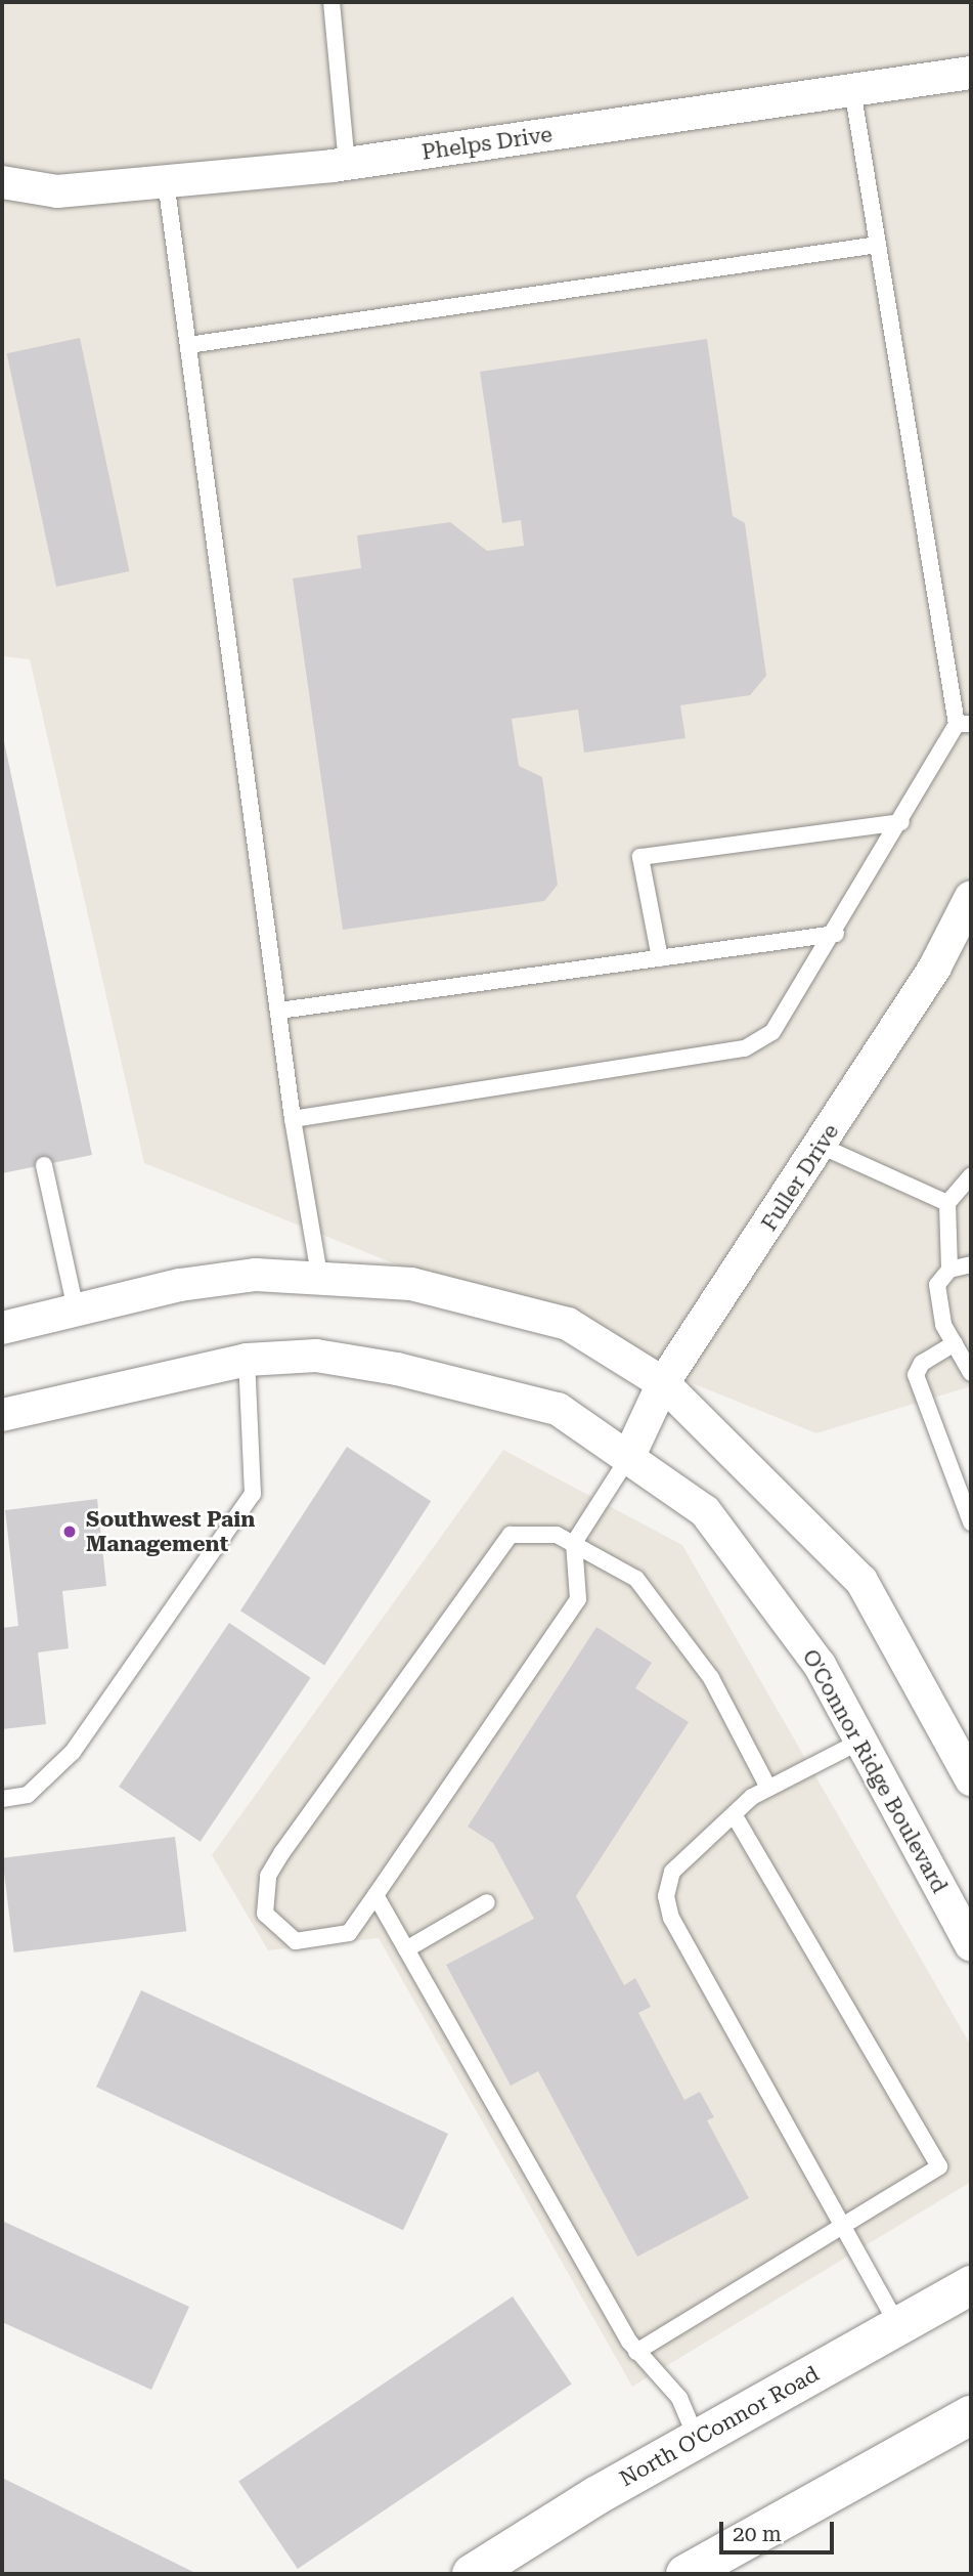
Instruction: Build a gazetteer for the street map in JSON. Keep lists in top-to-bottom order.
{
  "streets": {
    "main road": ["North O'Connor Road"],
    "street": ["Phelps Drive", "Fuller Drive", "O'Connor Ridge Boulevard"]
  },
  "crossings": [
    ["Fuller Drive", "O'Connor Ridge Boulevard"]
  ],
  "places": ["Southwest Pain Management"],
  "scale_bar": "20 m"
}
